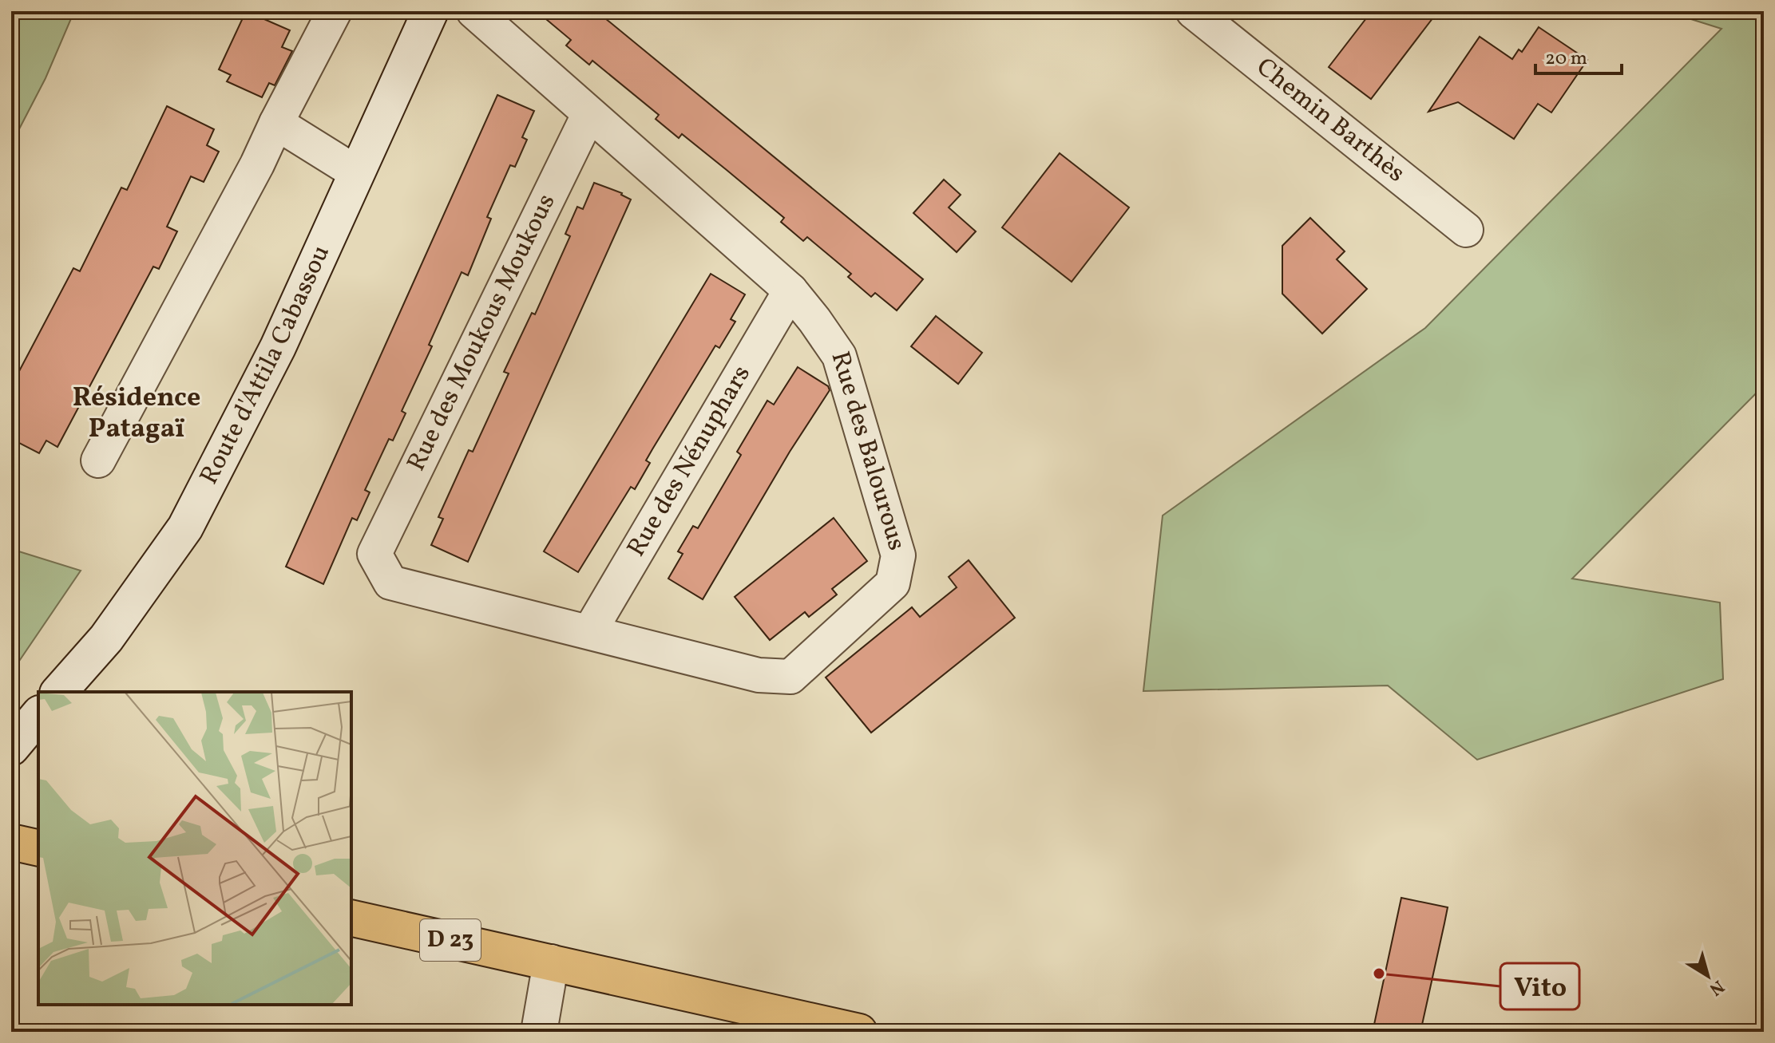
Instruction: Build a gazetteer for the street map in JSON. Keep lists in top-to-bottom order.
{
  "streets": {
    "main road": ["Route d'Attila Cabassou", "D 23"],
    "street": [
      "Chemin Barthès",
      "Rue des Moukous Moukous",
      "Rue des Balourous",
      "Rue des Nénuphars"
    ]
  },
  "crossings": [
    ["Rue des Moukous Moukous", "Rue des Balourous"],
    ["Rue des Balourous", "Rue des Nénuphars"]
  ],
  "districts": ["Résidence Patagaï"],
  "places": ["Vito"],
  "scale_bar": "20 m",
  "north": "bottom right"
}
